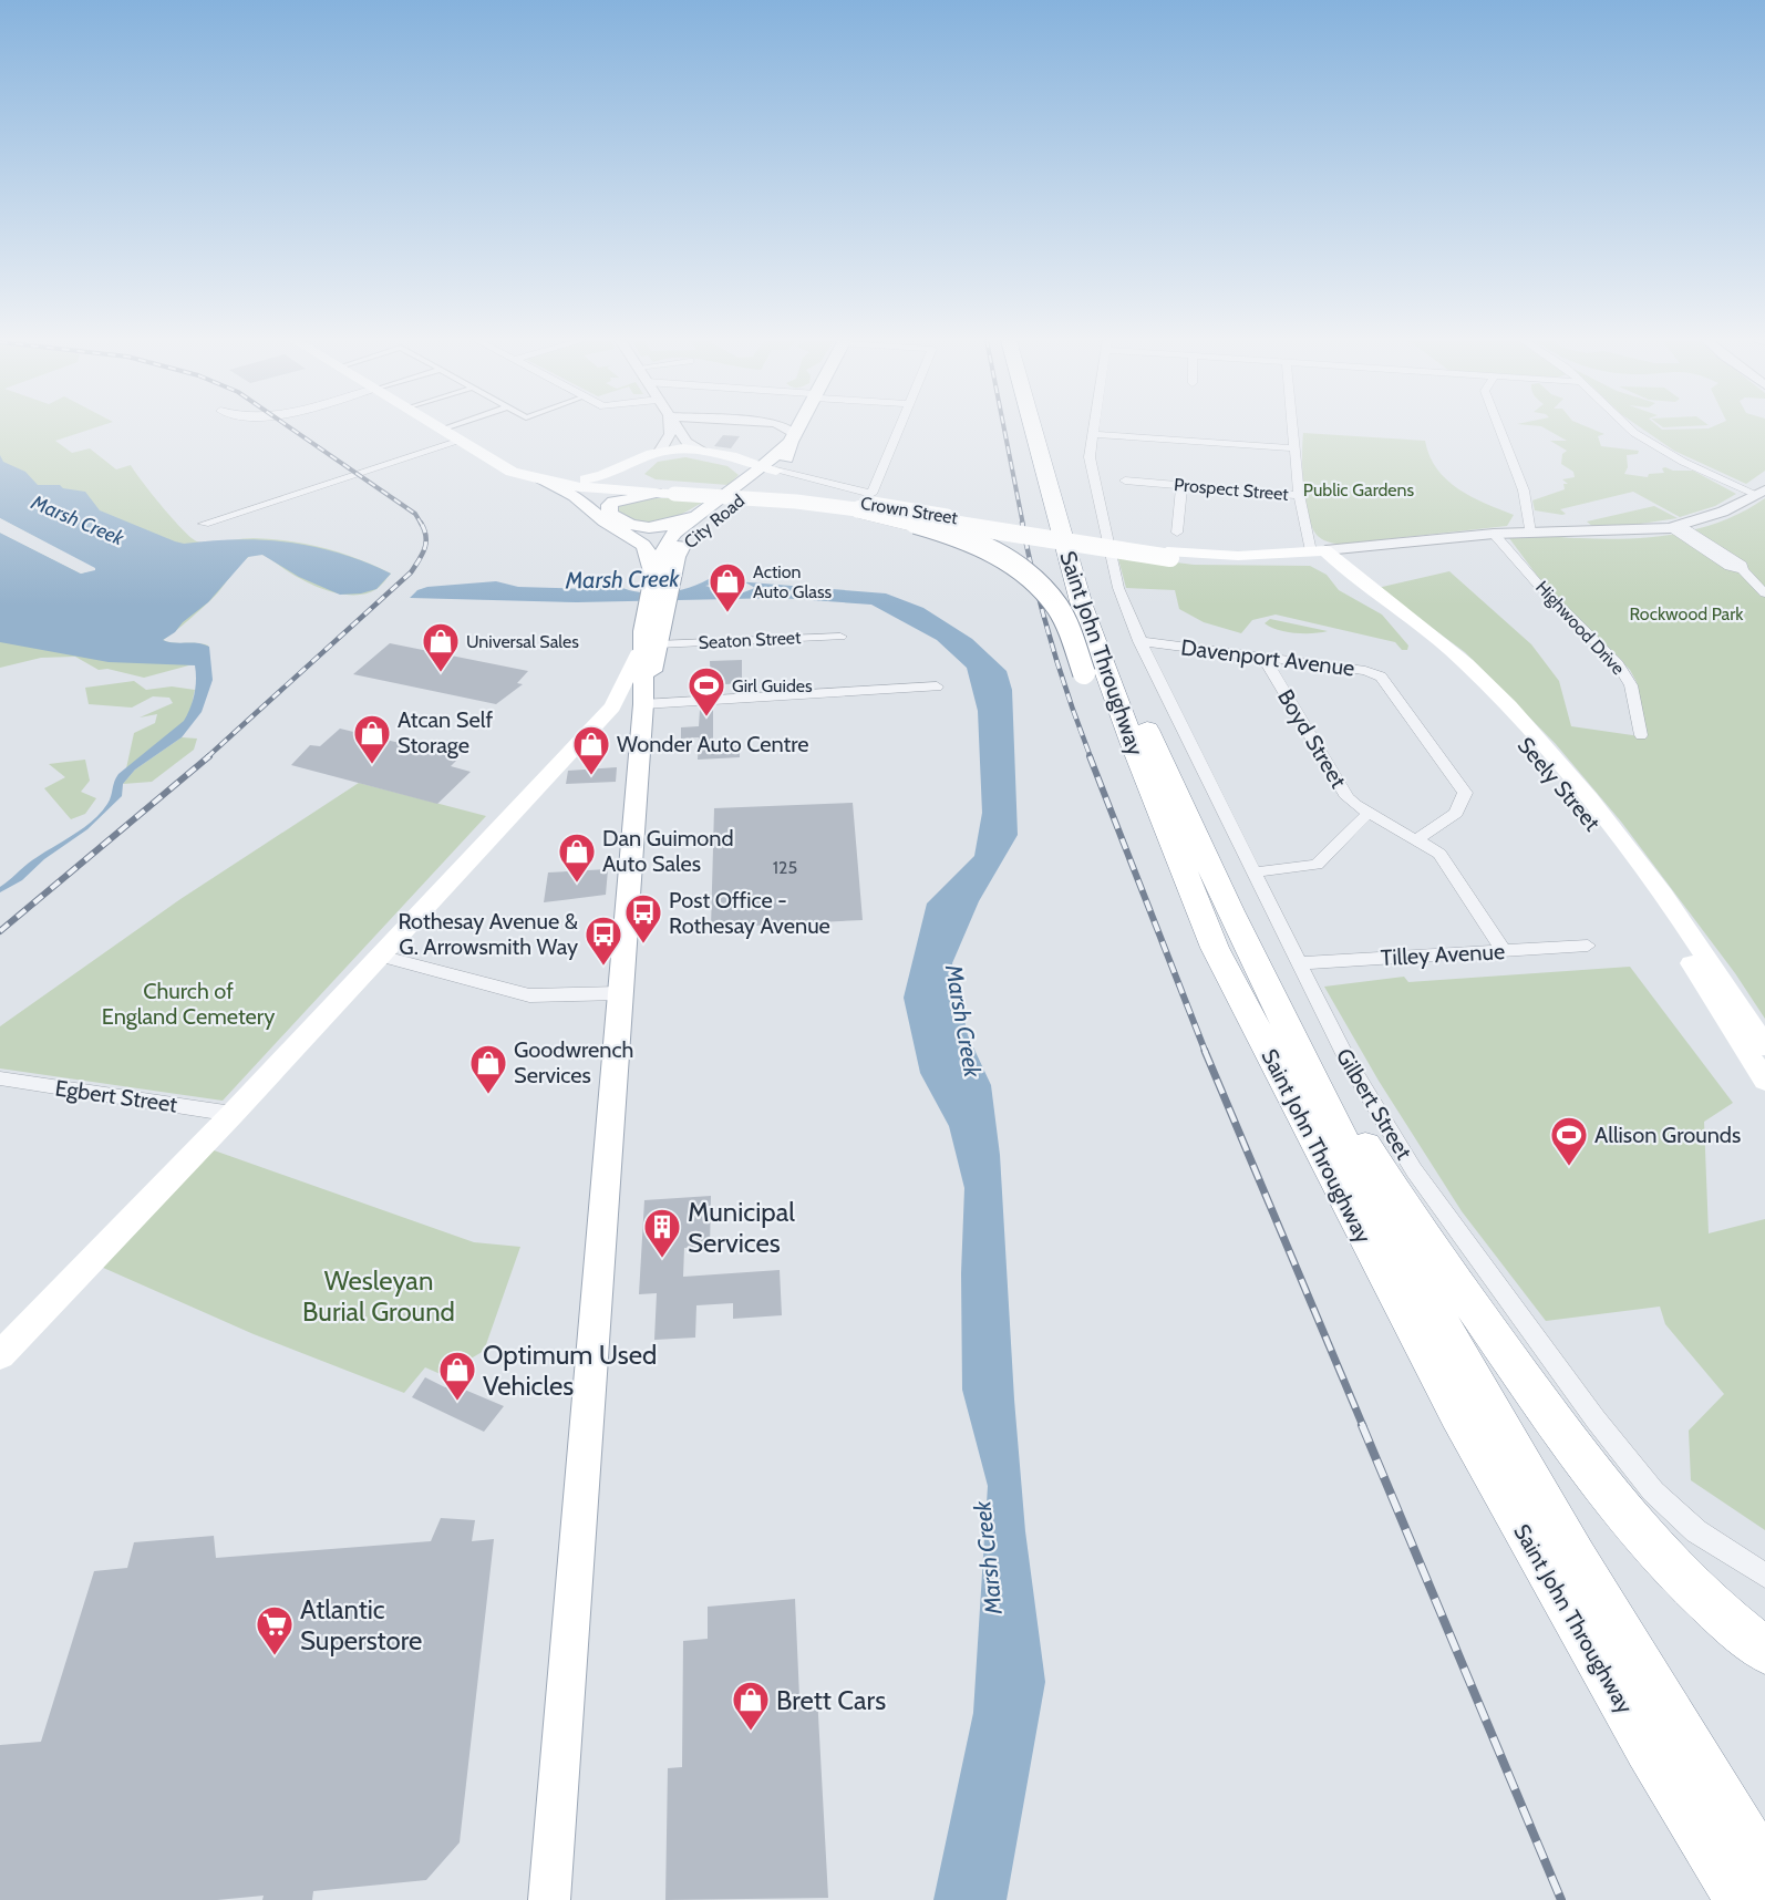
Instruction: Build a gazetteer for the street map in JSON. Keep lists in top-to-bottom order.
{
  "streets": {
    "highway": ["Saint John Throughway"],
    "main road": ["Crown Street", "City Road", "Seely Street"],
    "street": [
      "Prospect Street",
      "Highwood Drive",
      "Seaton Street",
      "Davenport Avenue",
      "Boyd Street",
      "Tilley Avenue",
      "Egbert Street",
      "Gilbert Street"
    ]
  },
  "crossings": [
    ["Prospect Street", "Seely Street"],
    ["Crown Street", "Seely Street"],
    ["Davenport Avenue", "Boyd Street"],
    ["Davenport Avenue", "Gilbert Street"],
    ["Boyd Street", "Tilley Avenue"],
    ["Tilley Avenue", "Gilbert Street"]
  ],
  "water": ["Marsh Creek"],
  "parks": [
    "Public Gardens",
    "Rockwood Park",
    "Church of England Cemetery",
    "Wesleyan Burial Ground"
  ],
  "places": {
    "shop": [
      "Action Auto Glass",
      "Universal Sales",
      "Atcan Self Storage",
      "Wonder Auto Centre",
      "Dan Guimond Auto Sales",
      "Goodwrench Services",
      "Optimum Used Vehicles",
      "Brett Cars"
    ],
    "sports": ["Girl Guides", "Allison Grounds"],
    "bus stop": ["Post Office - Rothesay Avenue", "Rothesay Avenue & G. Arrowsmith Way"],
    "building": ["Municipal Services"],
    "supermarket": ["Atlantic Superstore"]
  },
  "house_numbers": ["125"]
}
